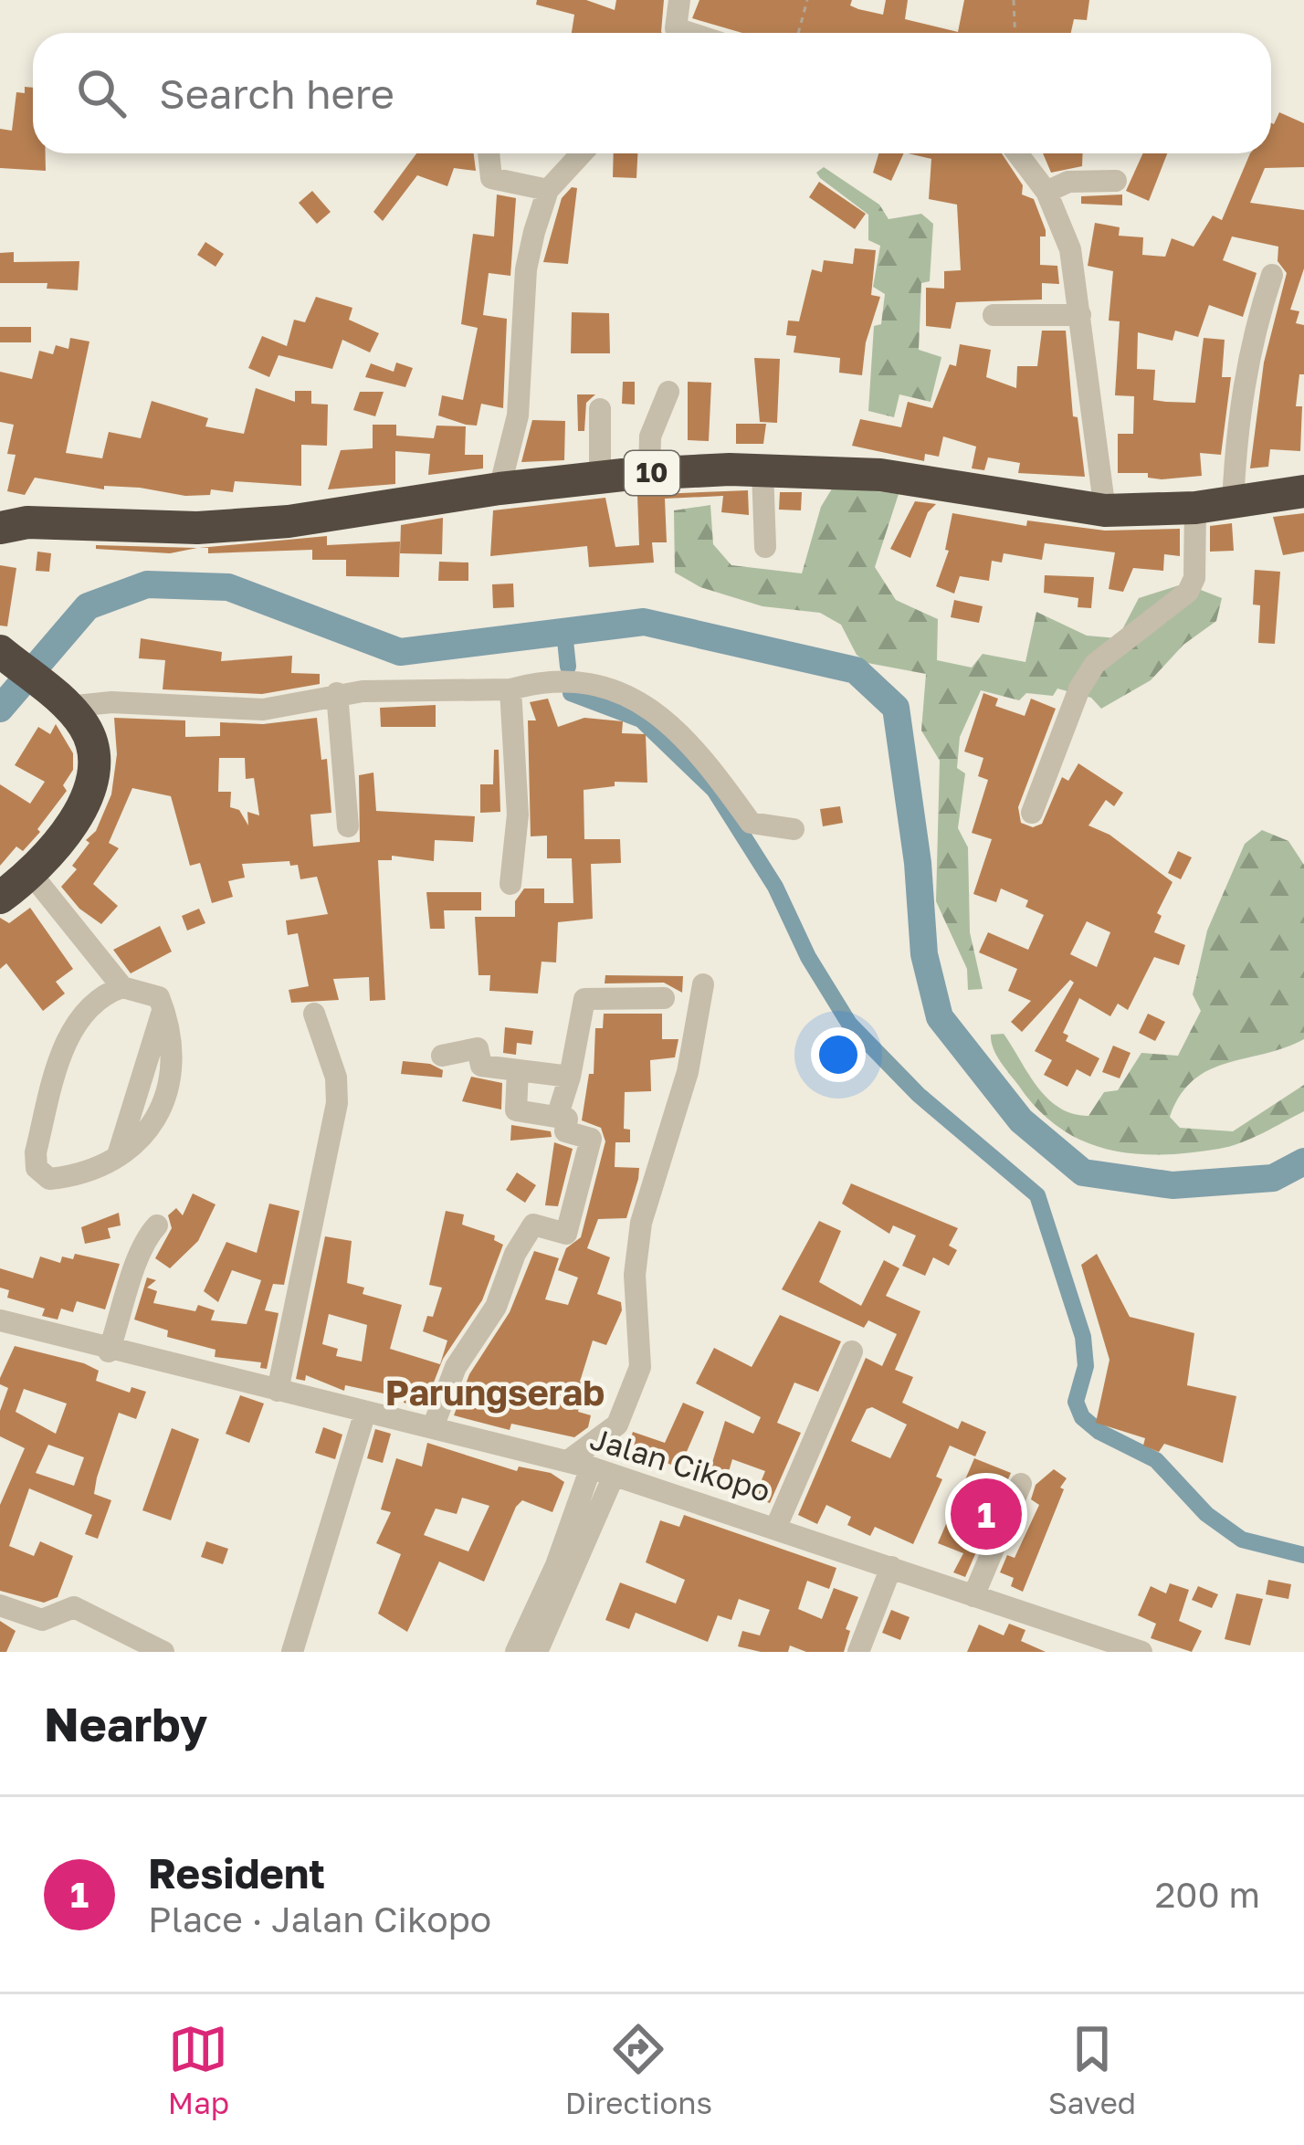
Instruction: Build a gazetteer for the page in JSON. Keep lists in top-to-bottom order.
{
  "streets": {
    "highway": ["10"],
    "street": ["Jalan Cikopo"]
  },
  "districts": ["Parungserab"],
  "page": {
    "search": "Search here",
    "pins": "1",
    "heading": "Nearby",
    "list": [
      {
        "mark": "1",
        "name": "Resident",
        "note": "Place · Jalan Cikopo",
        "value": "200 m"
      }
    ],
    "nav": ["Map", "Directions", "Saved"]
  }
}
